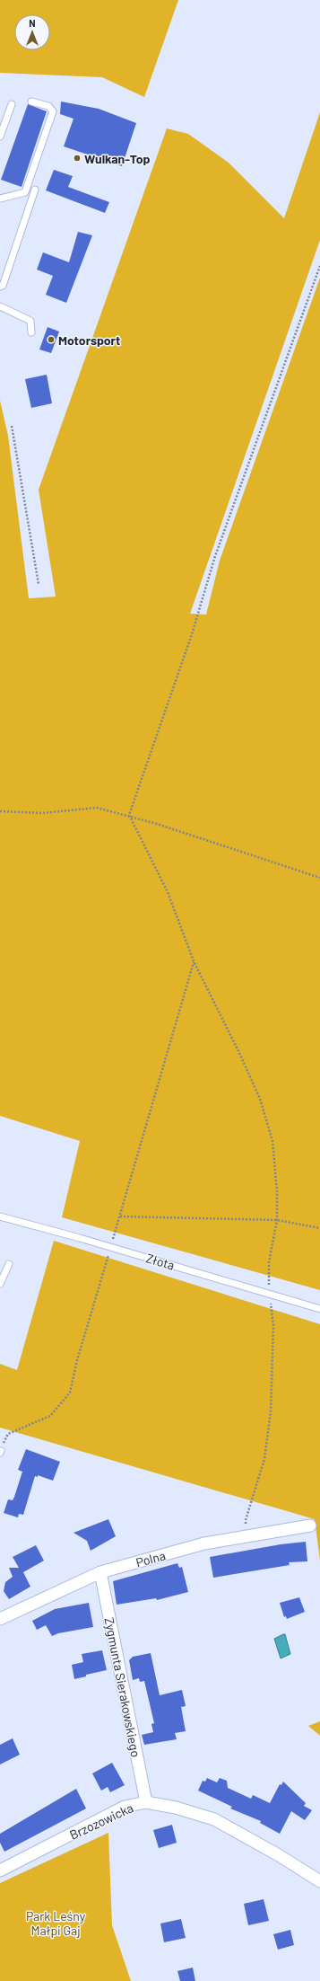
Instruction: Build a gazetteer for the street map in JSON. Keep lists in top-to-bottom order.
{
  "streets": {
    "street": ["Polna", "Zygmunta Sierakowskiego", "Brzozowicka"],
    "lane": ["Złota"]
  },
  "crossings": [
    ["Polna", "Zygmunta Sierakowskiego"],
    ["Zygmunta Sierakowskiego", "Brzozowicka"]
  ],
  "parks": ["Park Leśny Małpi Gaj"],
  "places": ["Wulkan-Top", "Motorsport"],
  "north": "top"
}
